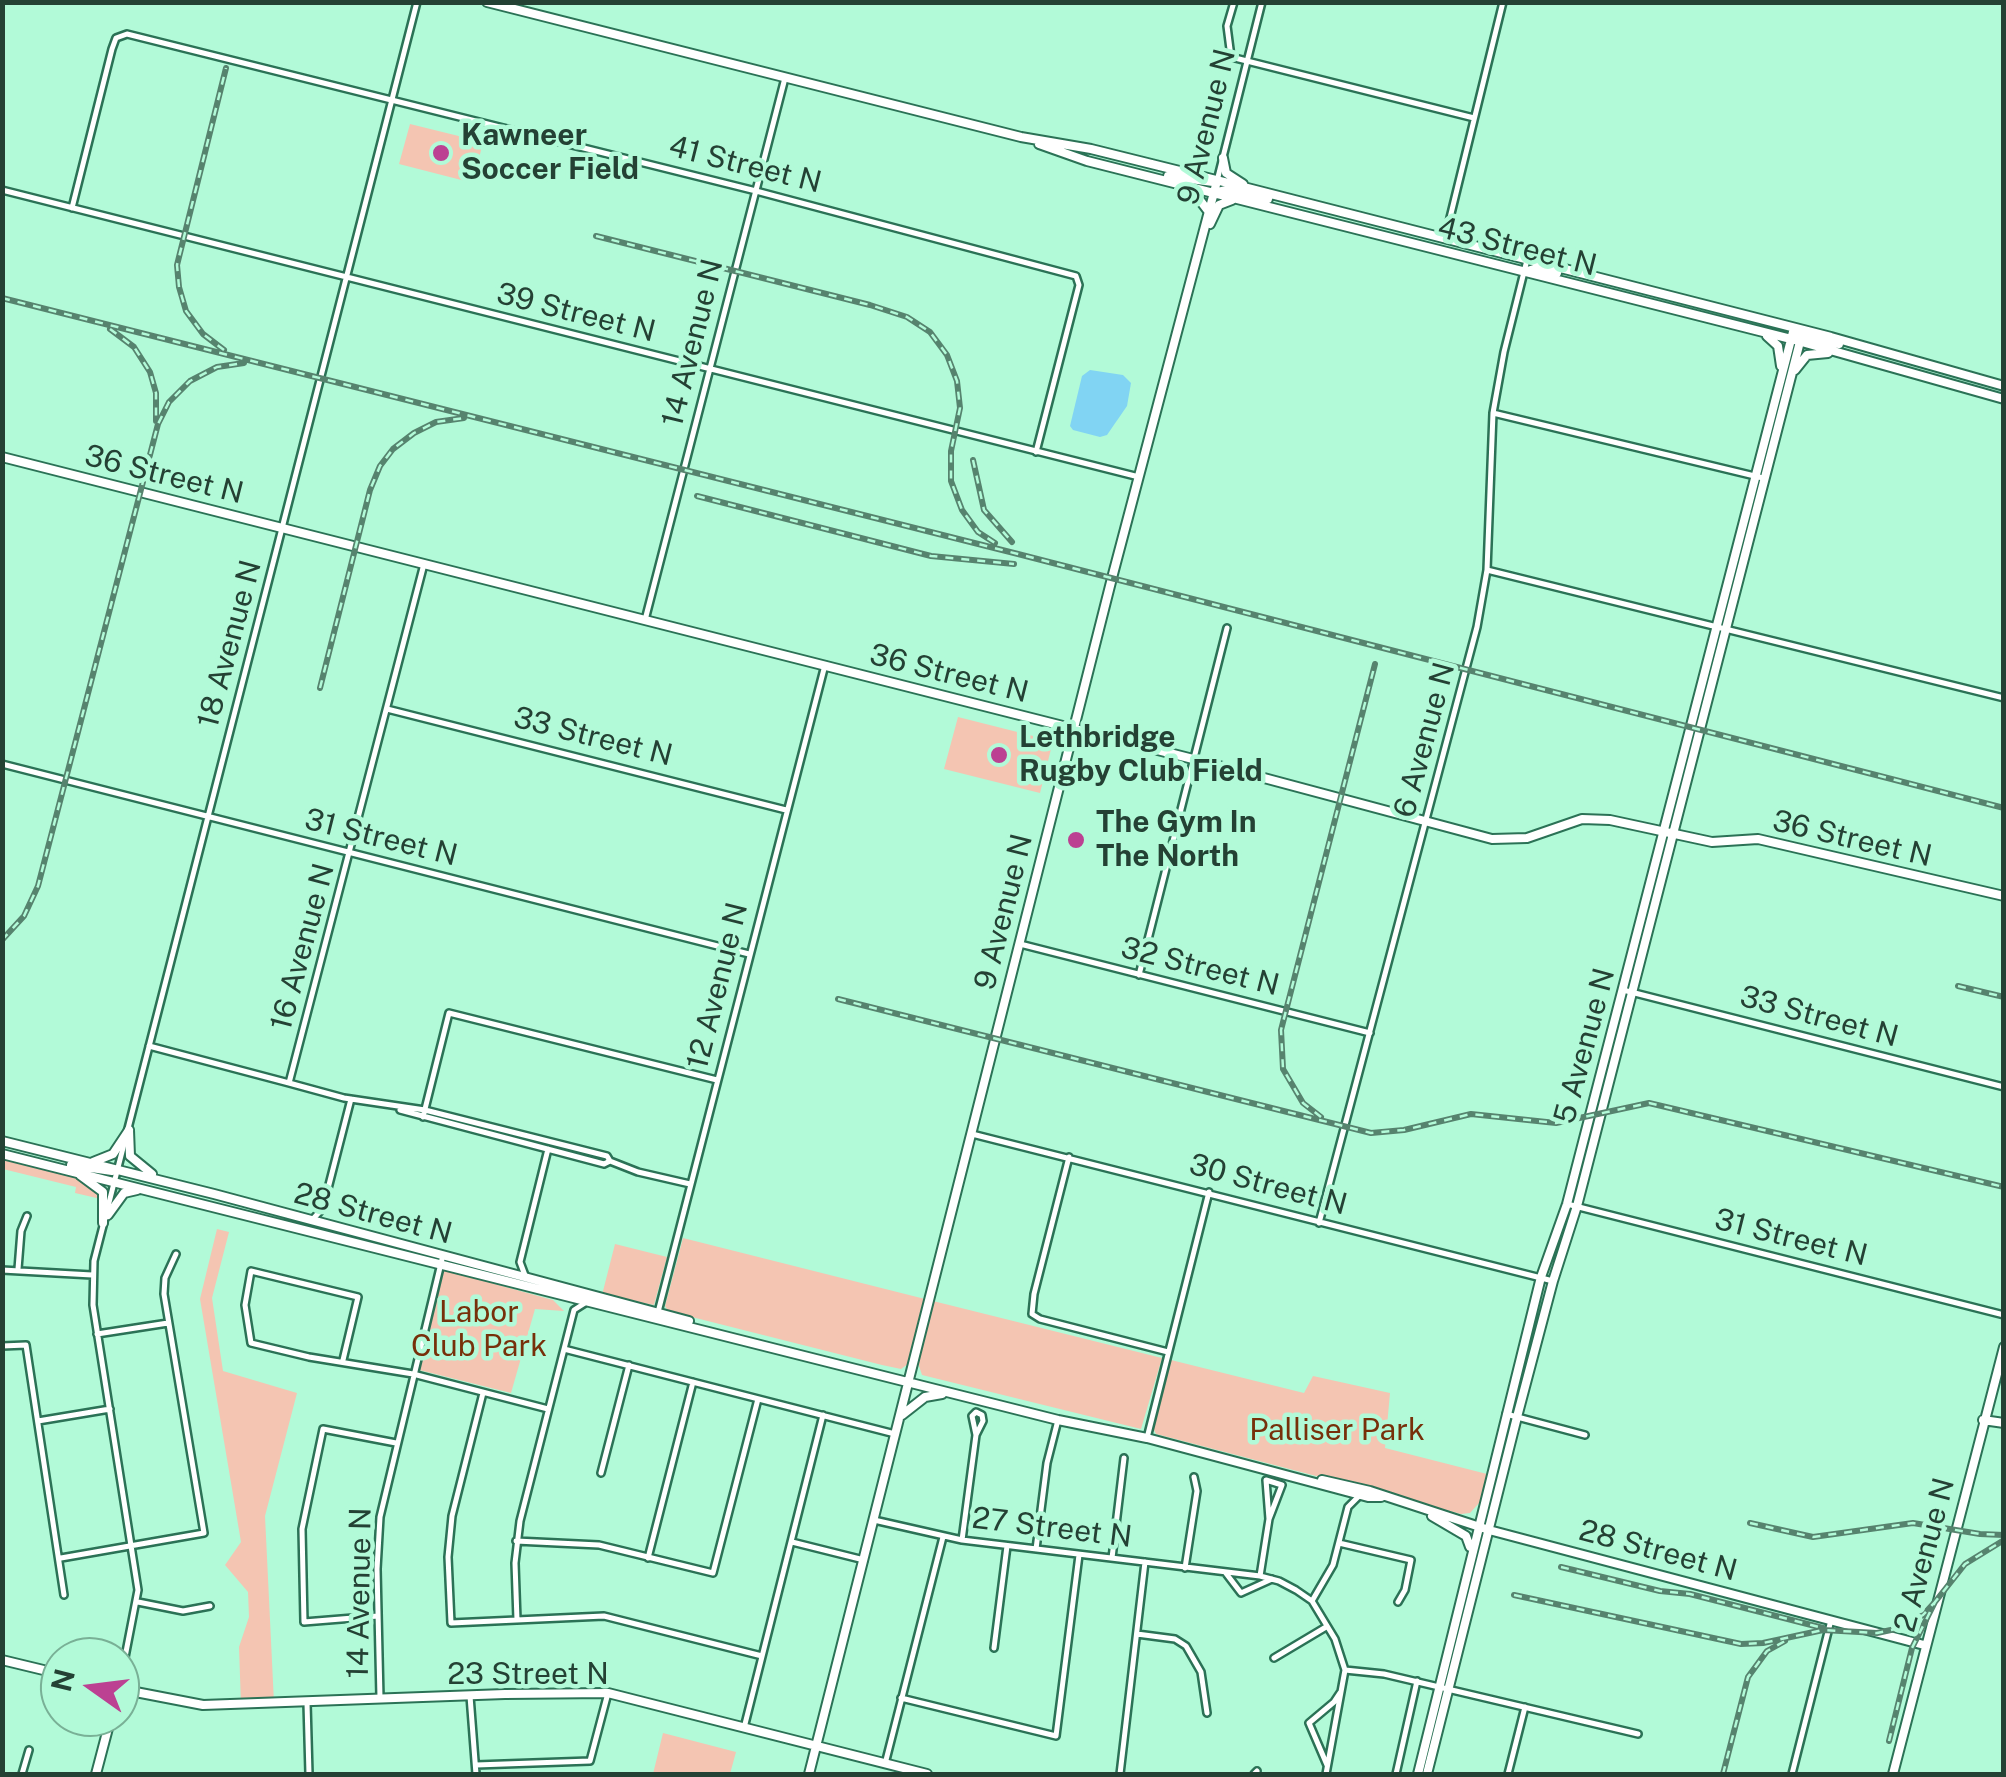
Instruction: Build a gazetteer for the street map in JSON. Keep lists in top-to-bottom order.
{
  "streets": {
    "main road": [
      "9 Avenue N",
      "43 Street N",
      "36 Street N",
      "5 Avenue N",
      "28 Street N",
      "2 Avenue N",
      "23 Street N"
    ],
    "street": [
      "41 Street N",
      "39 Street N",
      "14 Avenue N",
      "18 Avenue N",
      "33 Street N",
      "6 Avenue N",
      "31 Street N",
      "16 Avenue N",
      "32 Street N",
      "12 Avenue N",
      "30 Street N",
      "27 Street N"
    ]
  },
  "crossings": [
    ["9 Avenue N", "43 Street N"],
    ["9 Avenue N", "39 Street N"],
    ["9 Avenue N", "36 Street N"],
    ["9 Avenue N", "32 Street N"],
    ["9 Avenue N", "30 Street N"],
    ["9 Avenue N", "28 Street N"],
    ["9 Avenue N", "27 Street N"],
    ["9 Avenue N", "23 Street N"],
    ["41 Street N", "39 Street N"],
    ["41 Street N", "14 Avenue N"],
    ["41 Street N", "18 Avenue N"],
    ["43 Street N", "14 Avenue N"],
    ["43 Street N", "6 Avenue N"],
    ["43 Street N", "5 Avenue N"],
    ["39 Street N", "14 Avenue N"],
    ["39 Street N", "18 Avenue N"],
    ["14 Avenue N", "36 Street N"],
    ["14 Avenue N", "28 Street N"],
    ["14 Avenue N", "23 Street N"],
    ["36 Street N", "18 Avenue N"],
    ["36 Street N", "6 Avenue N"],
    ["36 Street N", "16 Avenue N"],
    ["36 Street N", "12 Avenue N"],
    ["36 Street N", "5 Avenue N"],
    ["18 Avenue N", "31 Street N"],
    ["18 Avenue N", "28 Street N"],
    ["33 Street N", "16 Avenue N"],
    ["33 Street N", "12 Avenue N"],
    ["33 Street N", "5 Avenue N"],
    ["6 Avenue N", "32 Street N"],
    ["6 Avenue N", "30 Street N"],
    ["31 Street N", "16 Avenue N"],
    ["31 Street N", "12 Avenue N"],
    ["31 Street N", "5 Avenue N"],
    ["12 Avenue N", "28 Street N"],
    ["5 Avenue N", "30 Street N"],
    ["5 Avenue N", "28 Street N"],
    ["28 Street N", "2 Avenue N"]
  ],
  "parks": ["Labor Club Park", "Palliser Park"],
  "places": ["Kawneer Soccer Field", "Lethbridge Rugby Club Field", "The Gym In The North"],
  "north": "left"
}
